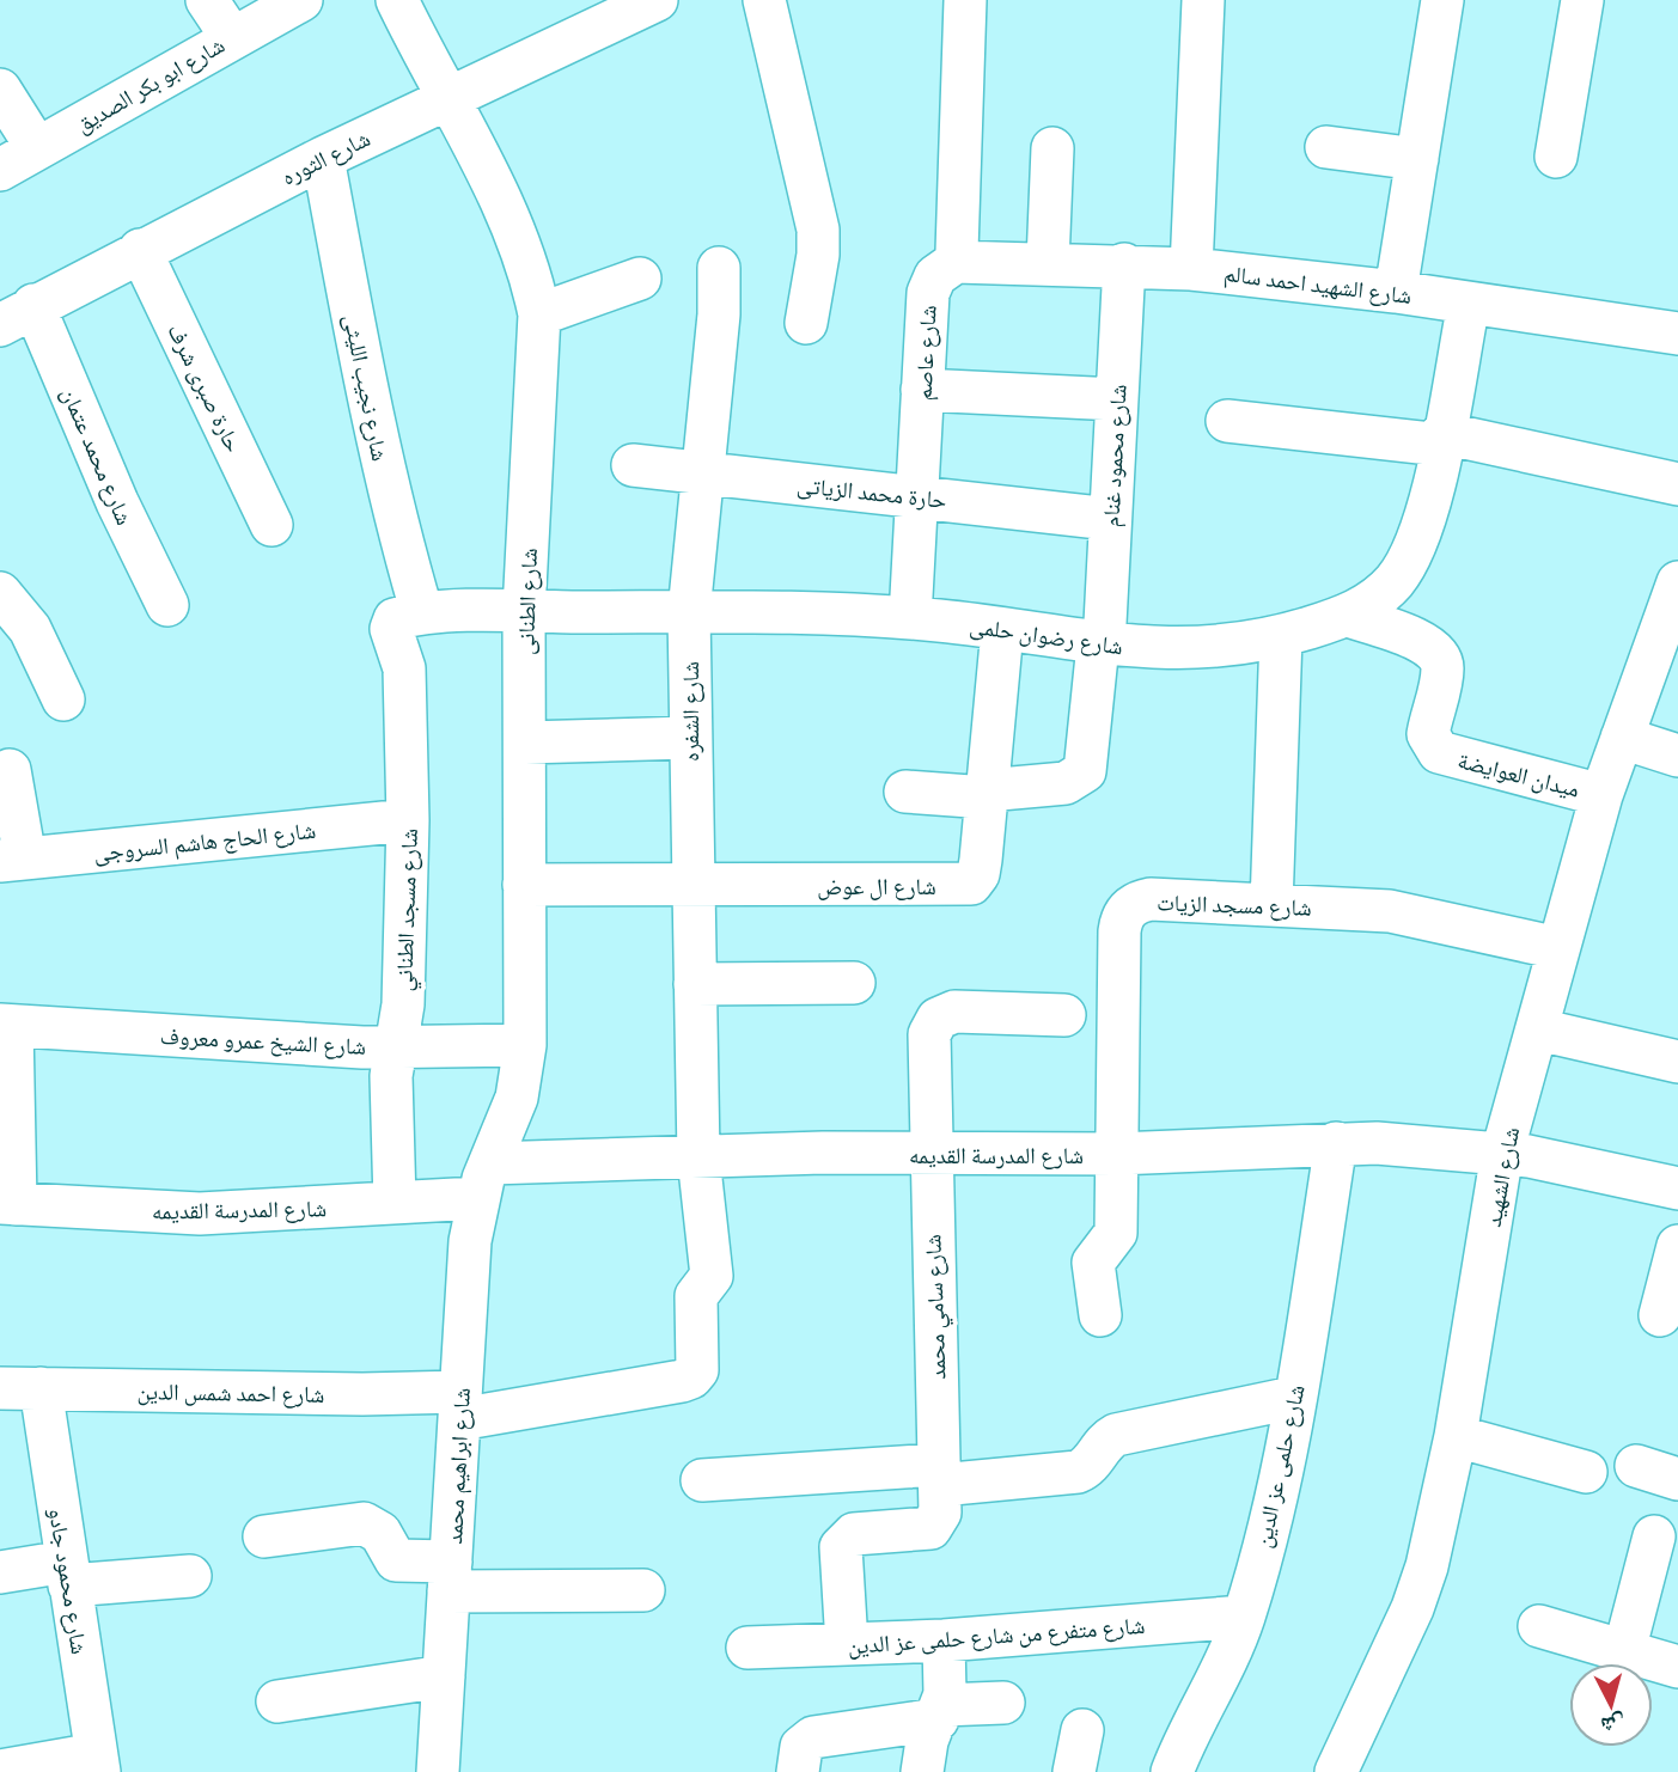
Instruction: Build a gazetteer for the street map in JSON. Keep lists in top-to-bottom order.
{
  "streets": {
    "street": [
      "شارع ابو بكر الصديق",
      "شارع الثوره",
      "شارع الشهيد احمد سالم",
      "شارع عاصم",
      "حارة صبرى شرف",
      "شارع نجيب الليثى",
      "شارع محمد عتمان",
      "شارع محمود غنام",
      "حارة محمد الزياتى",
      "شارع الطنانى",
      "شارع رضوان حلمى",
      "شارع الشفره",
      "ميدان العوايضة",
      "شارع الحاج هاشم السروجى",
      "شارع ال عوض",
      "شارع مسجد الزيات",
      "شارع مسجد الطناني",
      "شارع الشيخ عمرو معروف",
      "شارع المدرسة القديمه",
      "شارع الشهيد",
      "شارع سامي محمد",
      "شارع احمد شمس الدين",
      "شارع ابراهيم محمد",
      "شارع حلمى عز الدين",
      "شارع محمود جادو",
      "شارع متفرع من شارع حلمى عز الدين"
    ]
  },
  "crossings": [
    ["شارع الثوره", "حارة صبرى شرف"],
    ["شارع الثوره", "شارع نجيب الليثى"],
    ["شارع الثوره", "شارع محمد عتمان"],
    ["شارع الثوره", "شارع الطنانى"],
    ["شارع الشهيد احمد سالم", "شارع عاصم"],
    ["شارع الشهيد احمد سالم", "شارع محمود غنام"],
    ["شارع الشهيد احمد سالم", "شارع رضوان حلمى"],
    ["شارع عاصم", "حارة محمد الزياتى"],
    ["شارع عاصم", "شارع رضوان حلمى"],
    ["شارع نجيب الليثى", "شارع رضوان حلمى"],
    ["شارع نجيب الليثى", "شارع مسجد الطناني"],
    ["شارع محمود غنام", "حارة محمد الزياتى"],
    ["شارع محمود غنام", "شارع رضوان حلمى"],
    ["شارع محمود غنام", "شارع ال عوض"],
    ["حارة محمد الزياتى", "شارع الشفره"],
    ["شارع الطنانى", "شارع رضوان حلمى"],
    ["شارع الطنانى", "شارع ال عوض"],
    ["شارع الطنانى", "شارع الشيخ عمرو معروف"],
    ["شارع الطنانى", "شارع المدرسة القديمه"],
    ["شارع الطنانى", "شارع ابراهيم محمد"],
    ["شارع رضوان حلمى", "شارع الشفره"],
    ["شارع رضوان حلمى", "ميدان العوايضة"],
    ["شارع رضوان حلمى", "شارع ال عوض"],
    ["شارع رضوان حلمى", "شارع مسجد الطناني"],
    ["شارع الشفره", "شارع ال عوض"],
    ["شارع الشفره", "شارع المدرسة القديمه"],
    ["شارع الشفره", "شارع احمد شمس الدين"],
    ["ميدان العوايضة", "شارع الشهيد"],
    ["شارع الحاج هاشم السروجى", "شارع مسجد الطناني"],
    ["شارع مسجد الزيات", "شارع المدرسة القديمه"],
    ["شارع مسجد الزيات", "شارع الشهيد"],
    ["شارع مسجد الطناني", "شارع الشيخ عمرو معروف"],
    ["شارع مسجد الطناني", "شارع المدرسة القديمه"],
    ["شارع المدرسة القديمه", "شارع الشهيد"],
    ["شارع المدرسة القديمه", "شارع سامي محمد"],
    ["شارع المدرسة القديمه", "شارع احمد شمس الدين"],
    ["شارع المدرسة القديمه", "شارع ابراهيم محمد"],
    ["شارع المدرسة القديمه", "شارع حلمى عز الدين"],
    ["شارع سامي محمد", "شارع متفرع من شارع حلمى عز الدين"],
    ["شارع احمد شمس الدين", "شارع ابراهيم محمد"],
    ["شارع احمد شمس الدين", "شارع محمود جادو"],
    ["شارع حلمى عز الدين", "شارع متفرع من شارع حلمى عز الدين"]
  ],
  "north": "bottom"
}
